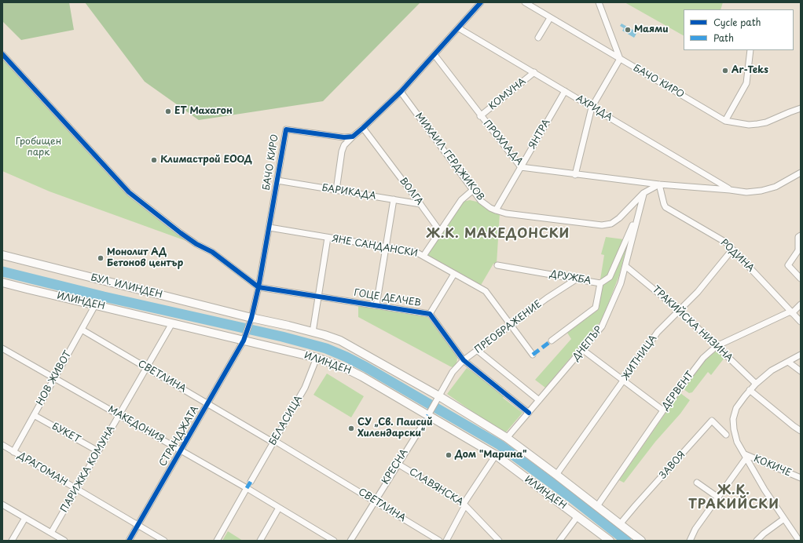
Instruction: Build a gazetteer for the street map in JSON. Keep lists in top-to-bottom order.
{
  "streets": {
    "main road": ["БУЛ. ИЛИНДЕН", "ИЛИНДЕН"],
    "street": [
      "БАЧО КИРО",
      "КОМУНА",
      "АХРИДА",
      "ЯНТРА",
      "ПРОХЛАДА",
      "МИХАИЛ ГЕРДЖИКОВ",
      "ВОЛГА",
      "БАРИКАДА",
      "ЯНЕ САНДАНСКИ",
      "РОДИНА",
      "ДРУЖБА",
      "ГОЦЕ ДЕЛЧЕВ",
      "ТРАКИЙСКА НИЗИНА",
      "ПРЕОБРАЖЕНИЕ",
      "ДНЕПЪР",
      "ЖИТНИЦА",
      "СВЕТЛИНА",
      "НОВ ЖИВОТ",
      "ДЕРВЕНТ",
      "БЕЛАСИЦА",
      "МАКЕДОНИЯ",
      "БУКЕТ",
      "СТРАНДЖАТА",
      "ЗАВОЯ",
      "КОКИЧЕ",
      "КРЕСНА",
      "ДРАГОМАН",
      "ПАРИЖКА КОМУНА",
      "СЛАВЯНСКА"
    ]
  },
  "crossings": [
    ["БАЧО КИРО", "БАРИКАДА"],
    ["БАЧО КИРО", "ЯНЕ САНДАНСКИ"],
    ["БАЧО КИРО", "БУЛ. ИЛИНДЕН"],
    ["БАЧО КИРО", "ГОЦЕ ДЕЛЧЕВ"],
    ["БАЧО КИРО", "СТРАНДЖАТА"],
    ["КОМУНА", "АХРИДА"],
    ["КОМУНА", "ПРОХЛАДА"],
    ["АХРИДА", "ЯНТРА"],
    ["АХРИДА", "ПРОХЛАДА"],
    ["ЯНТРА", "ПРОХЛАДА"],
    ["ЯНТРА", "МИХАИЛ ГЕРДЖИКОВ"],
    ["ПРОХЛАДА", "РОДИНА"],
    ["МИХАИЛ ГЕРДЖИКОВ", "ДНЕПЪР"],
    ["ВОЛГА", "БАРИКАДА"],
    ["ЯНЕ САНДАНСКИ", "ПРЕОБРАЖЕНИЕ"],
    ["РОДИНА", "ЖИТНИЦА"],
    ["РОДИНА", "ДЕРВЕНТ"],
    ["ДРУЖБА", "ПРЕОБРАЖЕНИЕ"],
    ["ДРУЖБА", "ДНЕПЪР"],
    ["ГОЦЕ ДЕЛЧЕВ", "ПРЕОБРАЖЕНИЕ"],
    ["ГОЦЕ ДЕЛЧЕВ", "ДНЕПЪР"],
    ["ИЛИНДЕН", "ПРЕОБРАЖЕНИЕ"],
    ["ИЛИНДЕН", "НОВ ЖИВОТ"],
    ["ИЛИНДЕН", "БЕЛАСИЦА"],
    ["ИЛИНДЕН", "СТРАНДЖАТА"],
    ["ИЛИНДЕН", "ПАРИЖКА КОМУНА"],
    ["ТРАКИЙСКА НИЗИНА", "ДНЕПЪР"],
    ["ТРАКИЙСКА НИЗИНА", "ЖИТНИЦА"],
    ["ТРАКИЙСКА НИЗИНА", "ДЕРВЕНТ"],
    ["СВЕТЛИНА", "НОВ ЖИВОТ"],
    ["СВЕТЛИНА", "БЕЛАСИЦА"],
    ["СВЕТЛИНА", "СТРАНДЖАТА"],
    ["СВЕТЛИНА", "КРЕСНА"],
    ["СВЕТЛИНА", "ПАРИЖКА КОМУНА"],
    ["НОВ ЖИВОТ", "МАКЕДОНИЯ"],
    ["НОВ ЖИВОТ", "БУКЕТ"],
    ["НОВ ЖИВОТ", "ДРАГОМАН"],
    ["МАКЕДОНИЯ", "СТРАНДЖАТА"],
    ["МАКЕДОНИЯ", "ПАРИЖКА КОМУНА"],
    ["БУКЕТ", "ПАРИЖКА КОМУНА"],
    ["СТРАНДЖАТА", "ДРАГОМАН"],
    ["КРЕСНА", "СЛАВЯНСКА"],
    ["ДРАГОМАН", "ПАРИЖКА КОМУНА"]
  ],
  "districts": ["Ж.К. МАКЕДОНСКИ", "Ж.К. ТРАКИЙСКИ"],
  "parks": ["Гробищен парк"],
  "places": [
    "Маями",
    "Ar-Teks",
    "ЕТ Махагон",
    "Климастрой ЕООД",
    "Монолит АД Бетонов център",
    "СУ „Св. Паисий Хилендарски“",
    "Дом \"Марина\""
  ],
  "legend": ["Cycle path", "Path"]
}
